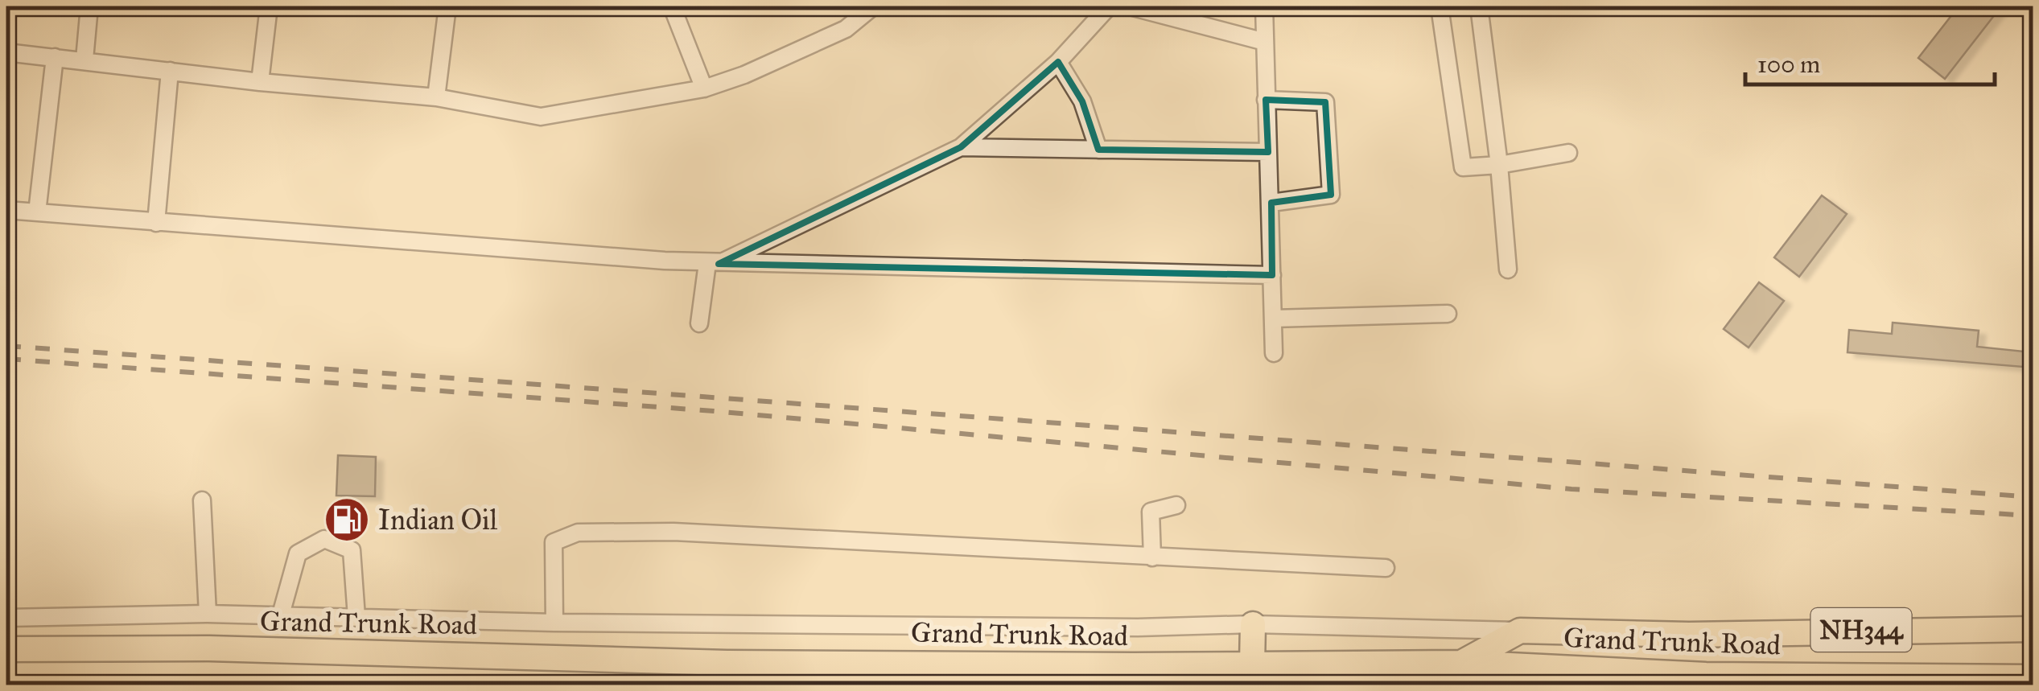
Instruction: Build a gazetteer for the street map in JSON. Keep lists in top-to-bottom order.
{
  "streets": {
    "highway": ["Grand Trunk Road", "NH344"]
  },
  "crossings": [
    ["Grand Trunk Road", "NH344"]
  ],
  "places": {
    "fuel station": ["Indian Oil"]
  },
  "scale_bar": "100 m"
}
